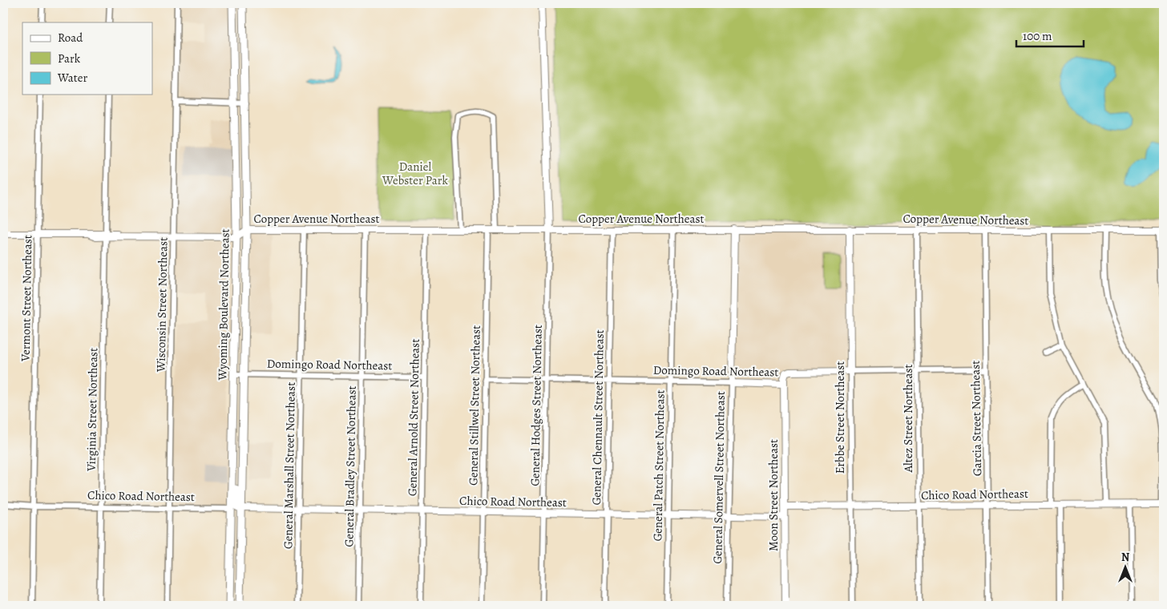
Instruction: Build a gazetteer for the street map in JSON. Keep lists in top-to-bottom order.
{
  "streets": {
    "main road": ["Wyoming Boulevard Northeast"],
    "street": [
      "Copper Avenue Northeast",
      "Vermont Street Northeast",
      "Wisconsin Street Northeast",
      "Domingo Road Northeast",
      "General Stillwel Street Northeast",
      "General Hodges Street Northeast",
      "Virginia Street Northeast",
      "General Arnold Street Northeast",
      "General Chennault Street Northeast",
      "Erbbe Street Northeast",
      "Altez Street Northeast",
      "Garcia Street Northeast",
      "General Marshall Street Northeast",
      "General Patch Street Northeast",
      "General Bradley Street Northeast",
      "General Somervell Street Northeast",
      "Chico Road Northeast",
      "Moon Street Northeast"
    ]
  },
  "crossings": [
    ["Copper Avenue Northeast", "Wyoming Boulevard Northeast"],
    ["Copper Avenue Northeast", "General Stillwel Street Northeast"],
    ["Copper Avenue Northeast", "General Hodges Street Northeast"],
    ["Copper Avenue Northeast", "General Arnold Street Northeast"],
    ["Copper Avenue Northeast", "General Chennault Street Northeast"],
    ["Copper Avenue Northeast", "Erbbe Street Northeast"],
    ["Copper Avenue Northeast", "Altez Street Northeast"],
    ["Copper Avenue Northeast", "Garcia Street Northeast"],
    ["Copper Avenue Northeast", "General Marshall Street Northeast"],
    ["Copper Avenue Northeast", "General Patch Street Northeast"],
    ["Copper Avenue Northeast", "General Bradley Street Northeast"],
    ["Copper Avenue Northeast", "General Somervell Street Northeast"],
    ["Vermont Street Northeast", "Chico Road Northeast"],
    ["Wisconsin Street Northeast", "Chico Road Northeast"],
    ["Wyoming Boulevard Northeast", "Domingo Road Northeast"],
    ["Wyoming Boulevard Northeast", "Chico Road Northeast"],
    ["Domingo Road Northeast", "General Stillwel Street Northeast"],
    ["Domingo Road Northeast", "General Hodges Street Northeast"],
    ["Domingo Road Northeast", "General Arnold Street Northeast"],
    ["Domingo Road Northeast", "General Chennault Street Northeast"],
    ["Domingo Road Northeast", "Erbbe Street Northeast"],
    ["Domingo Road Northeast", "Altez Street Northeast"],
    ["Domingo Road Northeast", "Garcia Street Northeast"],
    ["Domingo Road Northeast", "General Marshall Street Northeast"],
    ["Domingo Road Northeast", "General Patch Street Northeast"],
    ["Domingo Road Northeast", "General Bradley Street Northeast"],
    ["Domingo Road Northeast", "General Somervell Street Northeast"],
    ["Domingo Road Northeast", "Moon Street Northeast"],
    ["General Stillwel Street Northeast", "Chico Road Northeast"],
    ["General Hodges Street Northeast", "Chico Road Northeast"],
    ["Virginia Street Northeast", "Chico Road Northeast"],
    ["General Arnold Street Northeast", "Chico Road Northeast"],
    ["General Chennault Street Northeast", "Chico Road Northeast"],
    ["Erbbe Street Northeast", "Chico Road Northeast"],
    ["Altez Street Northeast", "Chico Road Northeast"],
    ["Garcia Street Northeast", "Chico Road Northeast"],
    ["General Marshall Street Northeast", "Chico Road Northeast"],
    ["General Patch Street Northeast", "Chico Road Northeast"],
    ["General Bradley Street Northeast", "Chico Road Northeast"],
    ["General Somervell Street Northeast", "Chico Road Northeast"],
    ["Chico Road Northeast", "Moon Street Northeast"]
  ],
  "parks": ["Daniel Webster Park"],
  "legend": ["Road", "Park", "Water"],
  "scale_bar": "100 m",
  "north": "top"
}
